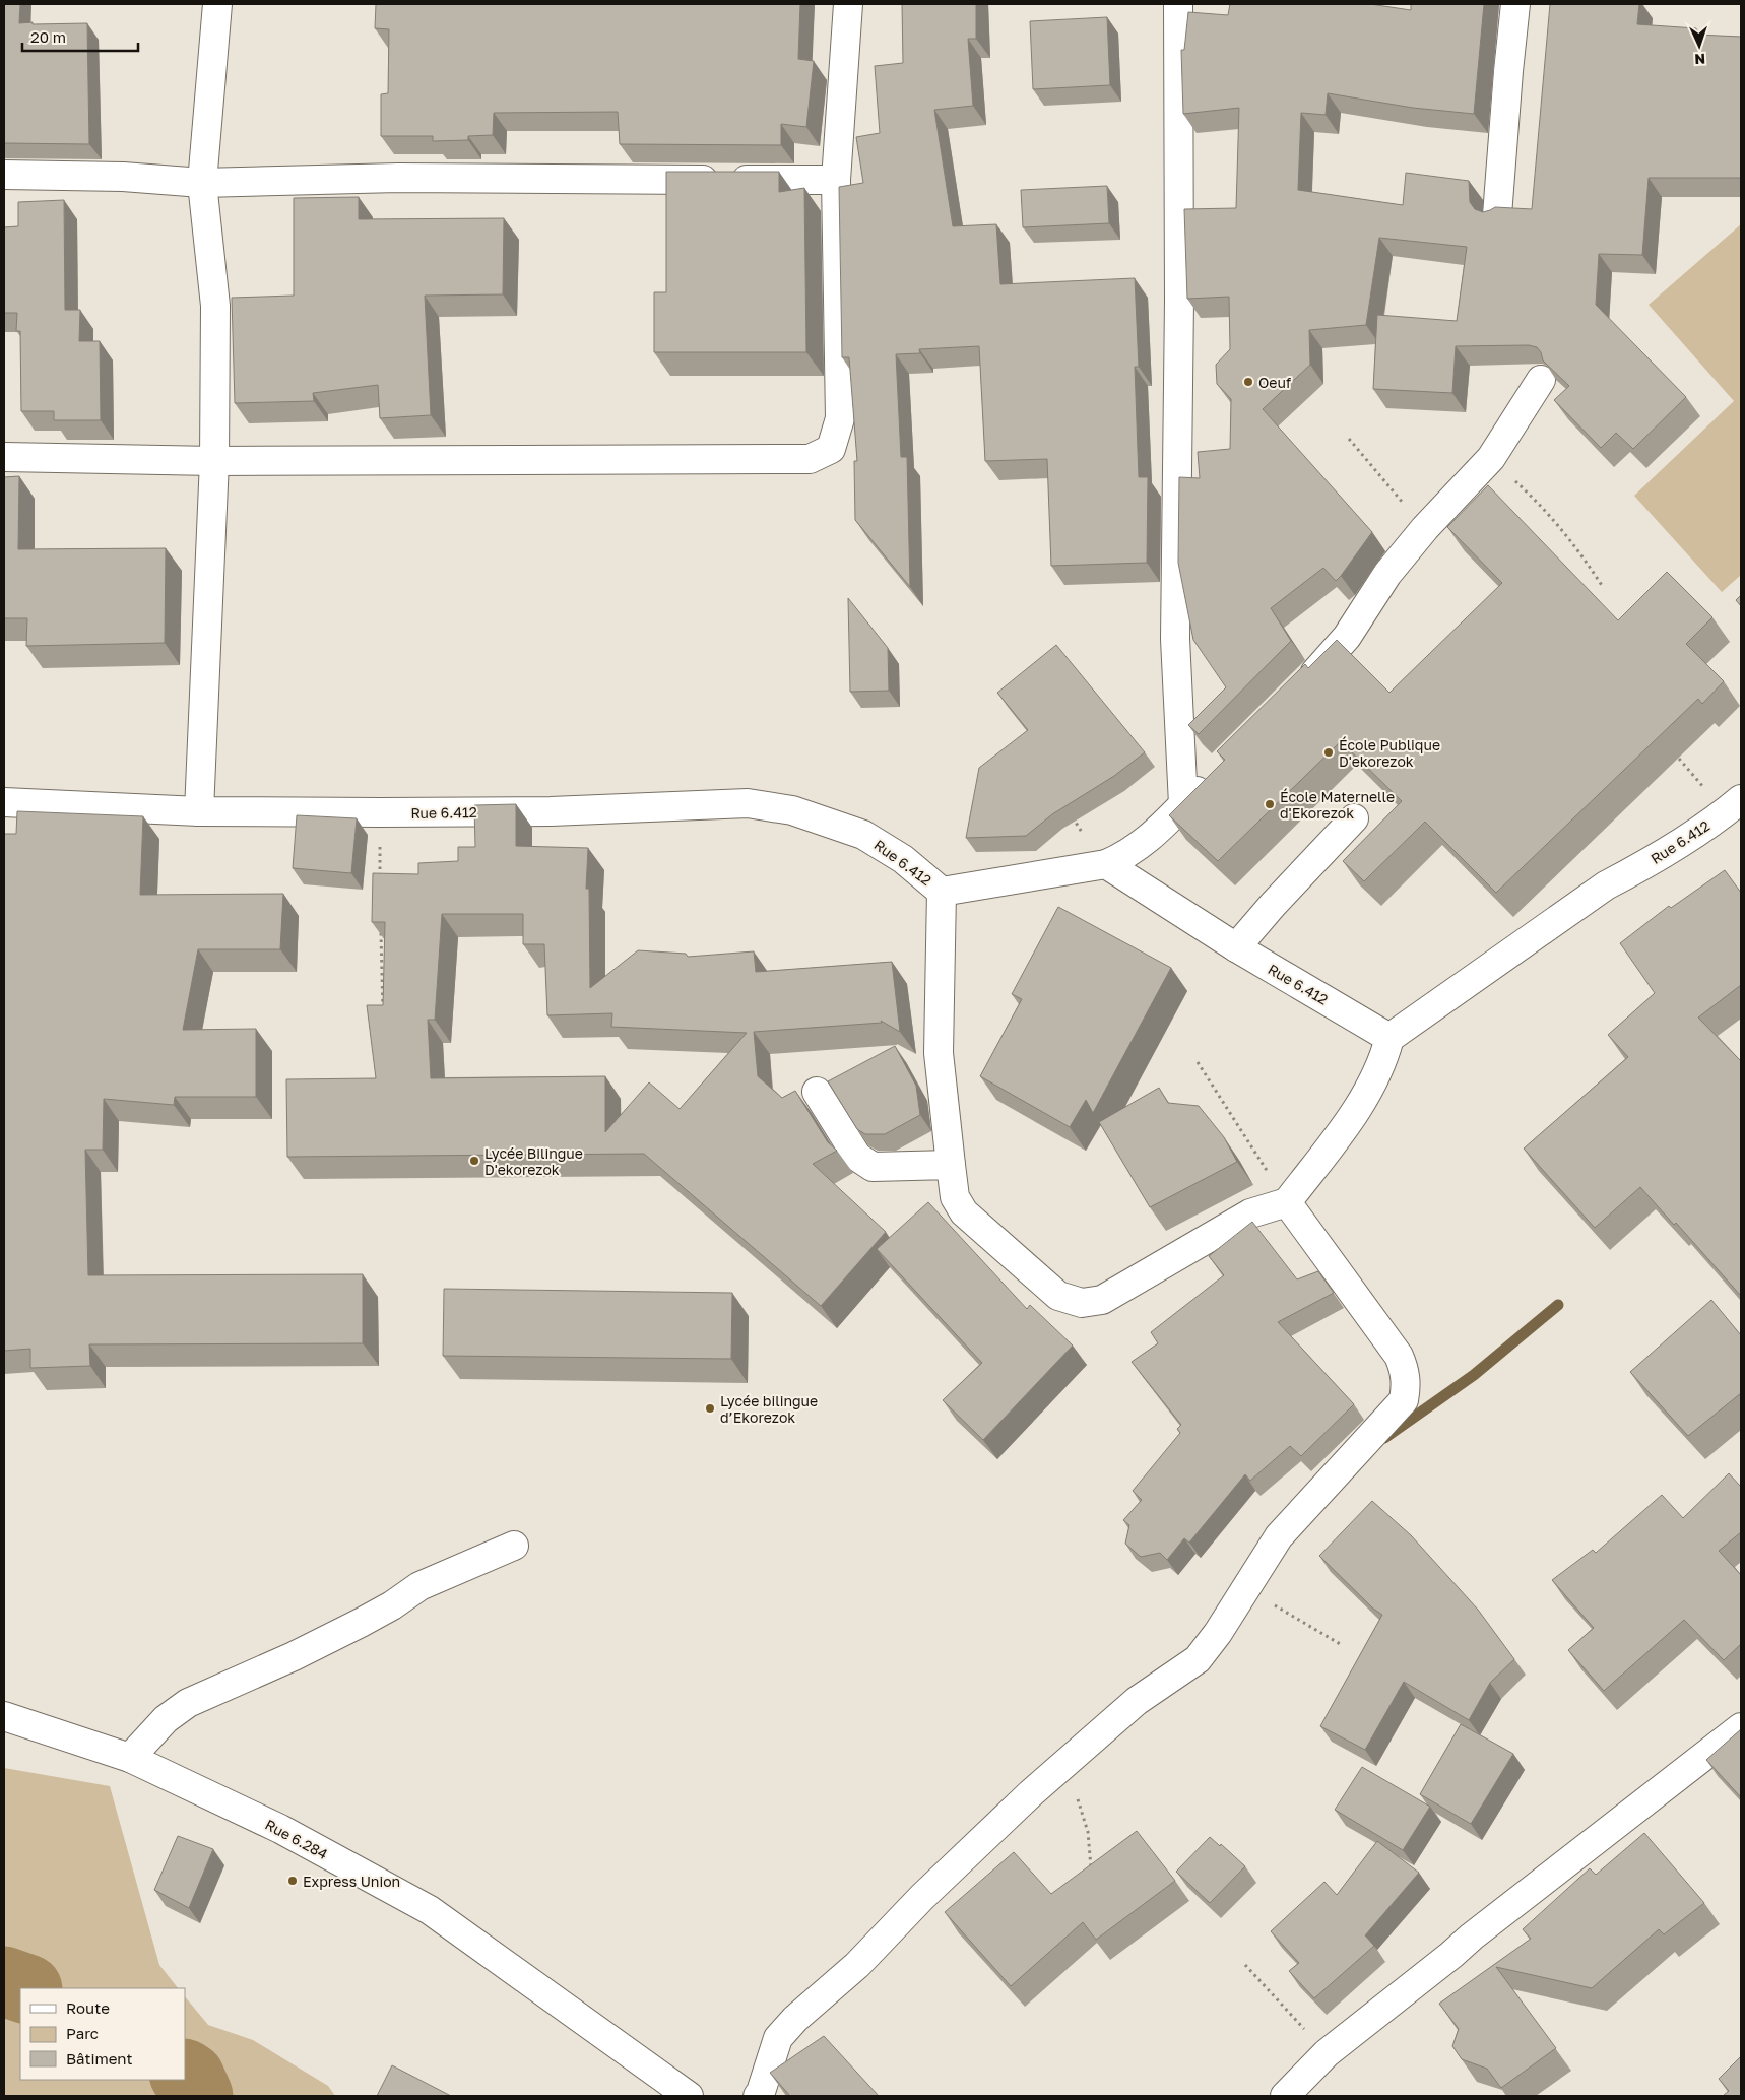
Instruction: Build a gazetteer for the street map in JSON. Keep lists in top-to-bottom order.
{
  "streets": {
    "street": ["Rue 6.412", "Rue 6.284"]
  },
  "places": [
    "Oeuf",
    "École Publique D'ekorezok",
    "École Maternelle d'Ekorezok",
    "Lycée Bilingue D'ekorezok",
    "Lycée bilingue d’Ekorezok",
    "Express Union"
  ],
  "legend": ["Route", "Parc", "Bâtiment"],
  "scale_bar": "20 m",
  "north": "bottom"
}
